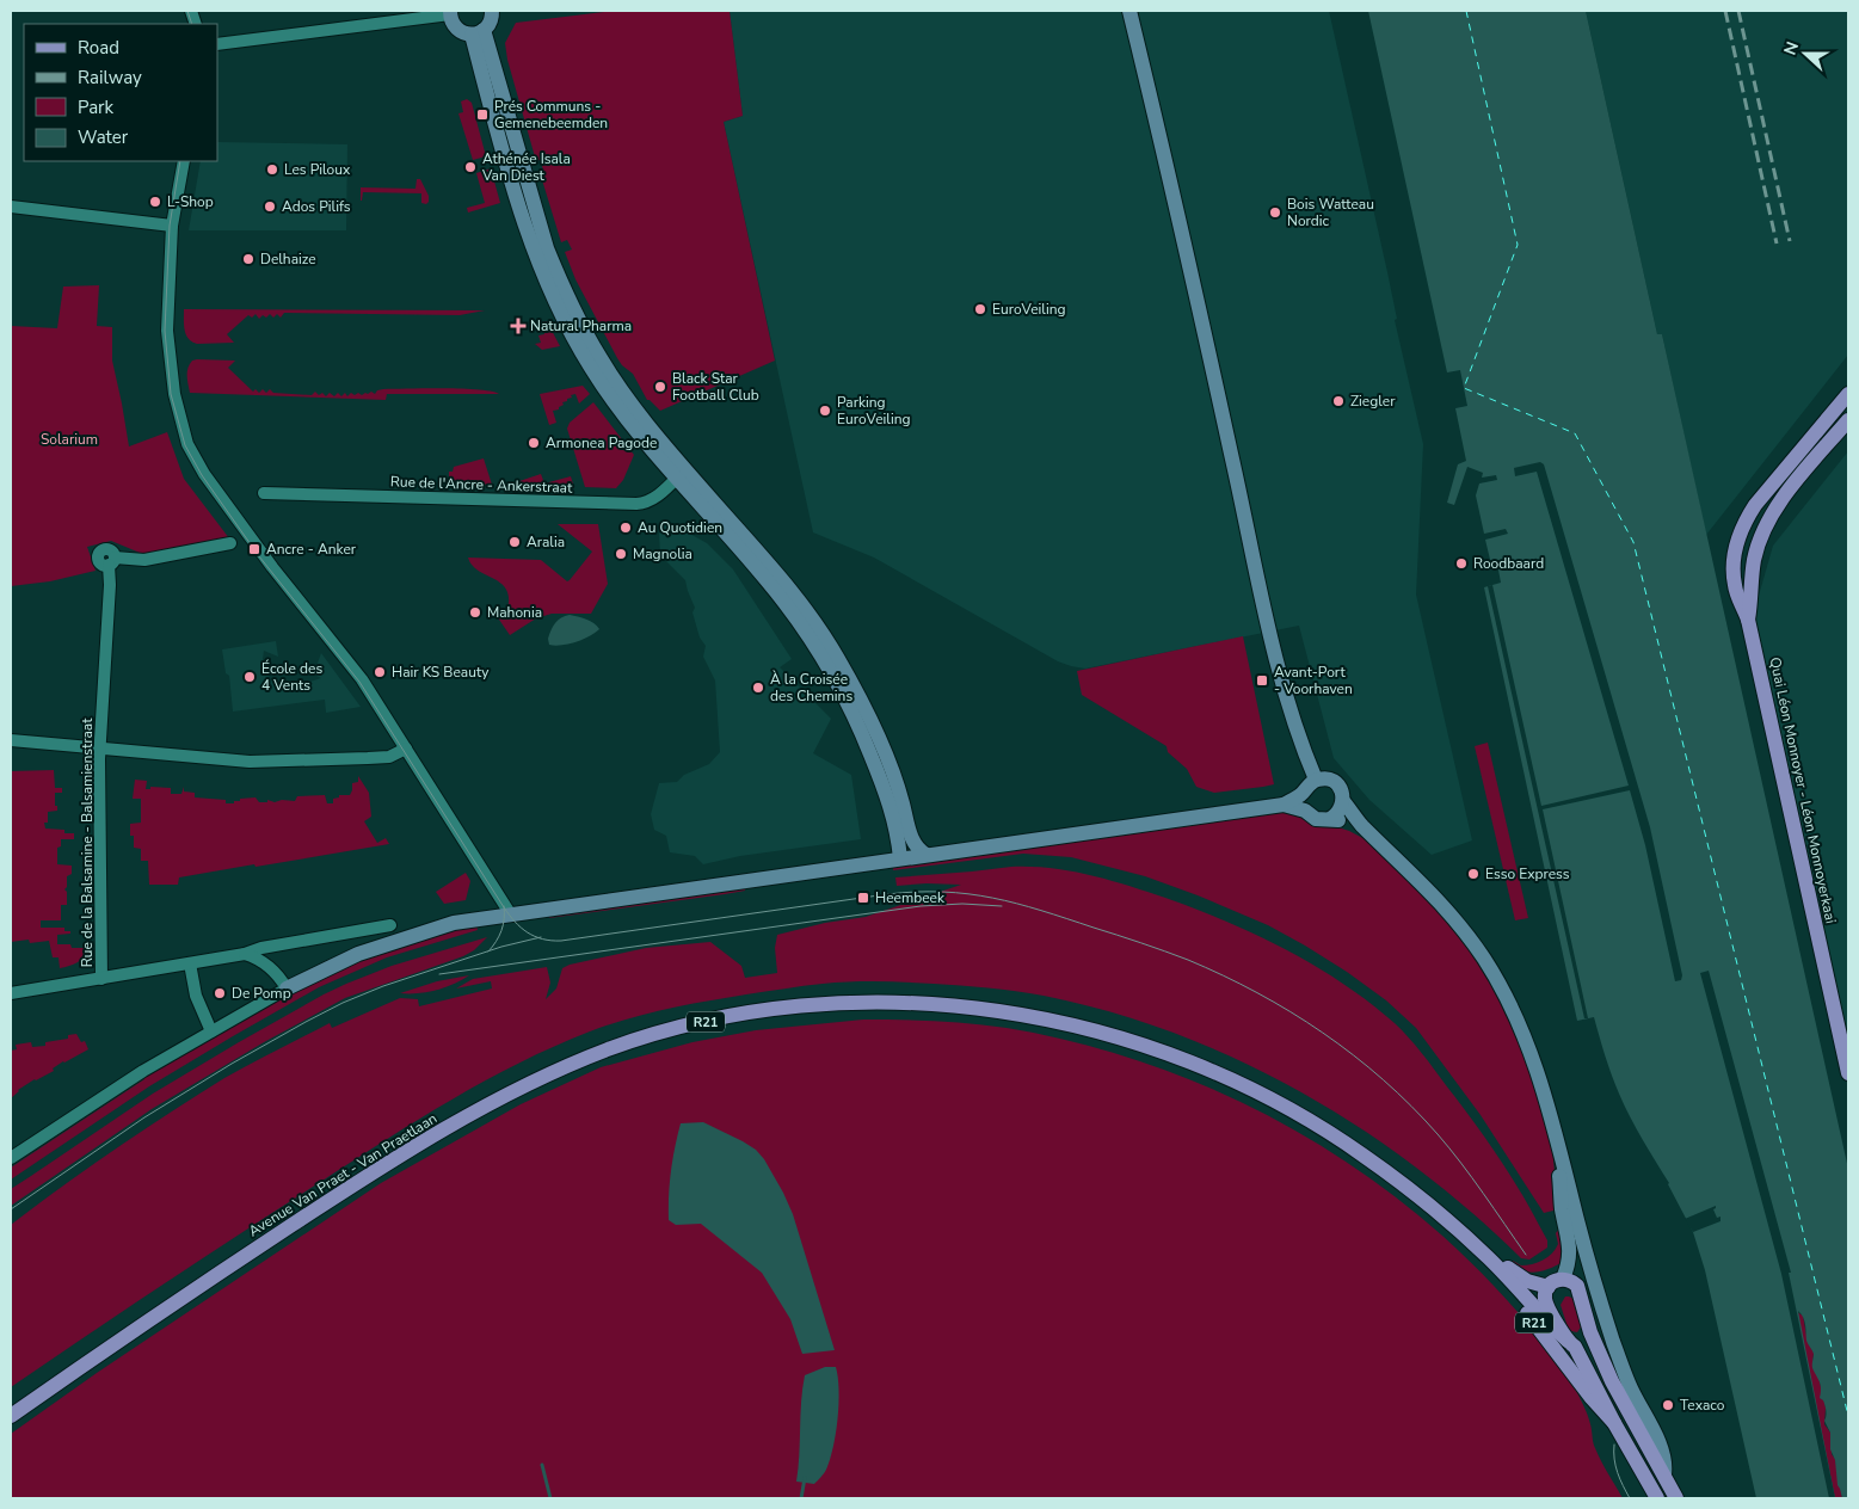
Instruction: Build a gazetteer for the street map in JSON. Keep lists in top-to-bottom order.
{
  "streets": {
    "main road": ["Quai Léon Monnoyer - Léon Monnoyerkaai", "R21", "Avenue Van Praet - Van Praetlaan"],
    "street": ["Rue de l'Ancre - Ankerstraat", "Rue de la Balsamine - Balsamienstraat"]
  },
  "parks": ["Solarium"],
  "places": {
    "transit": [
      "Prés Communs - Gemenebeemden",
      "Ancre - Anker",
      "Avant-Port - Voorhaven",
      "Heembeek"
    ],
    "other": [
      "Athénée Isala Van Diest",
      "Les Piloux",
      "L-Shop",
      "Ados Pilifs",
      "Bois Watteau Nordic",
      "Delhaize",
      "EuroVeiling",
      "Black Star Football Club",
      "Ziegler",
      "Parking EuroVeiling",
      "Armonea Pagode",
      "Au Quotidien",
      "Aralia",
      "Magnolia",
      "Roodbaard",
      "Mahonia",
      "Hair KS Beauty",
      "École des 4 Vents",
      "À la Croisée des Chemins",
      "Esso Express",
      "De Pomp",
      "Texaco"
    ],
    "health": ["Natural Pharma"]
  },
  "legend": [
    "Road",
    "Railway",
    "Park",
    "Water"
  ],
  "north": "left"
}
